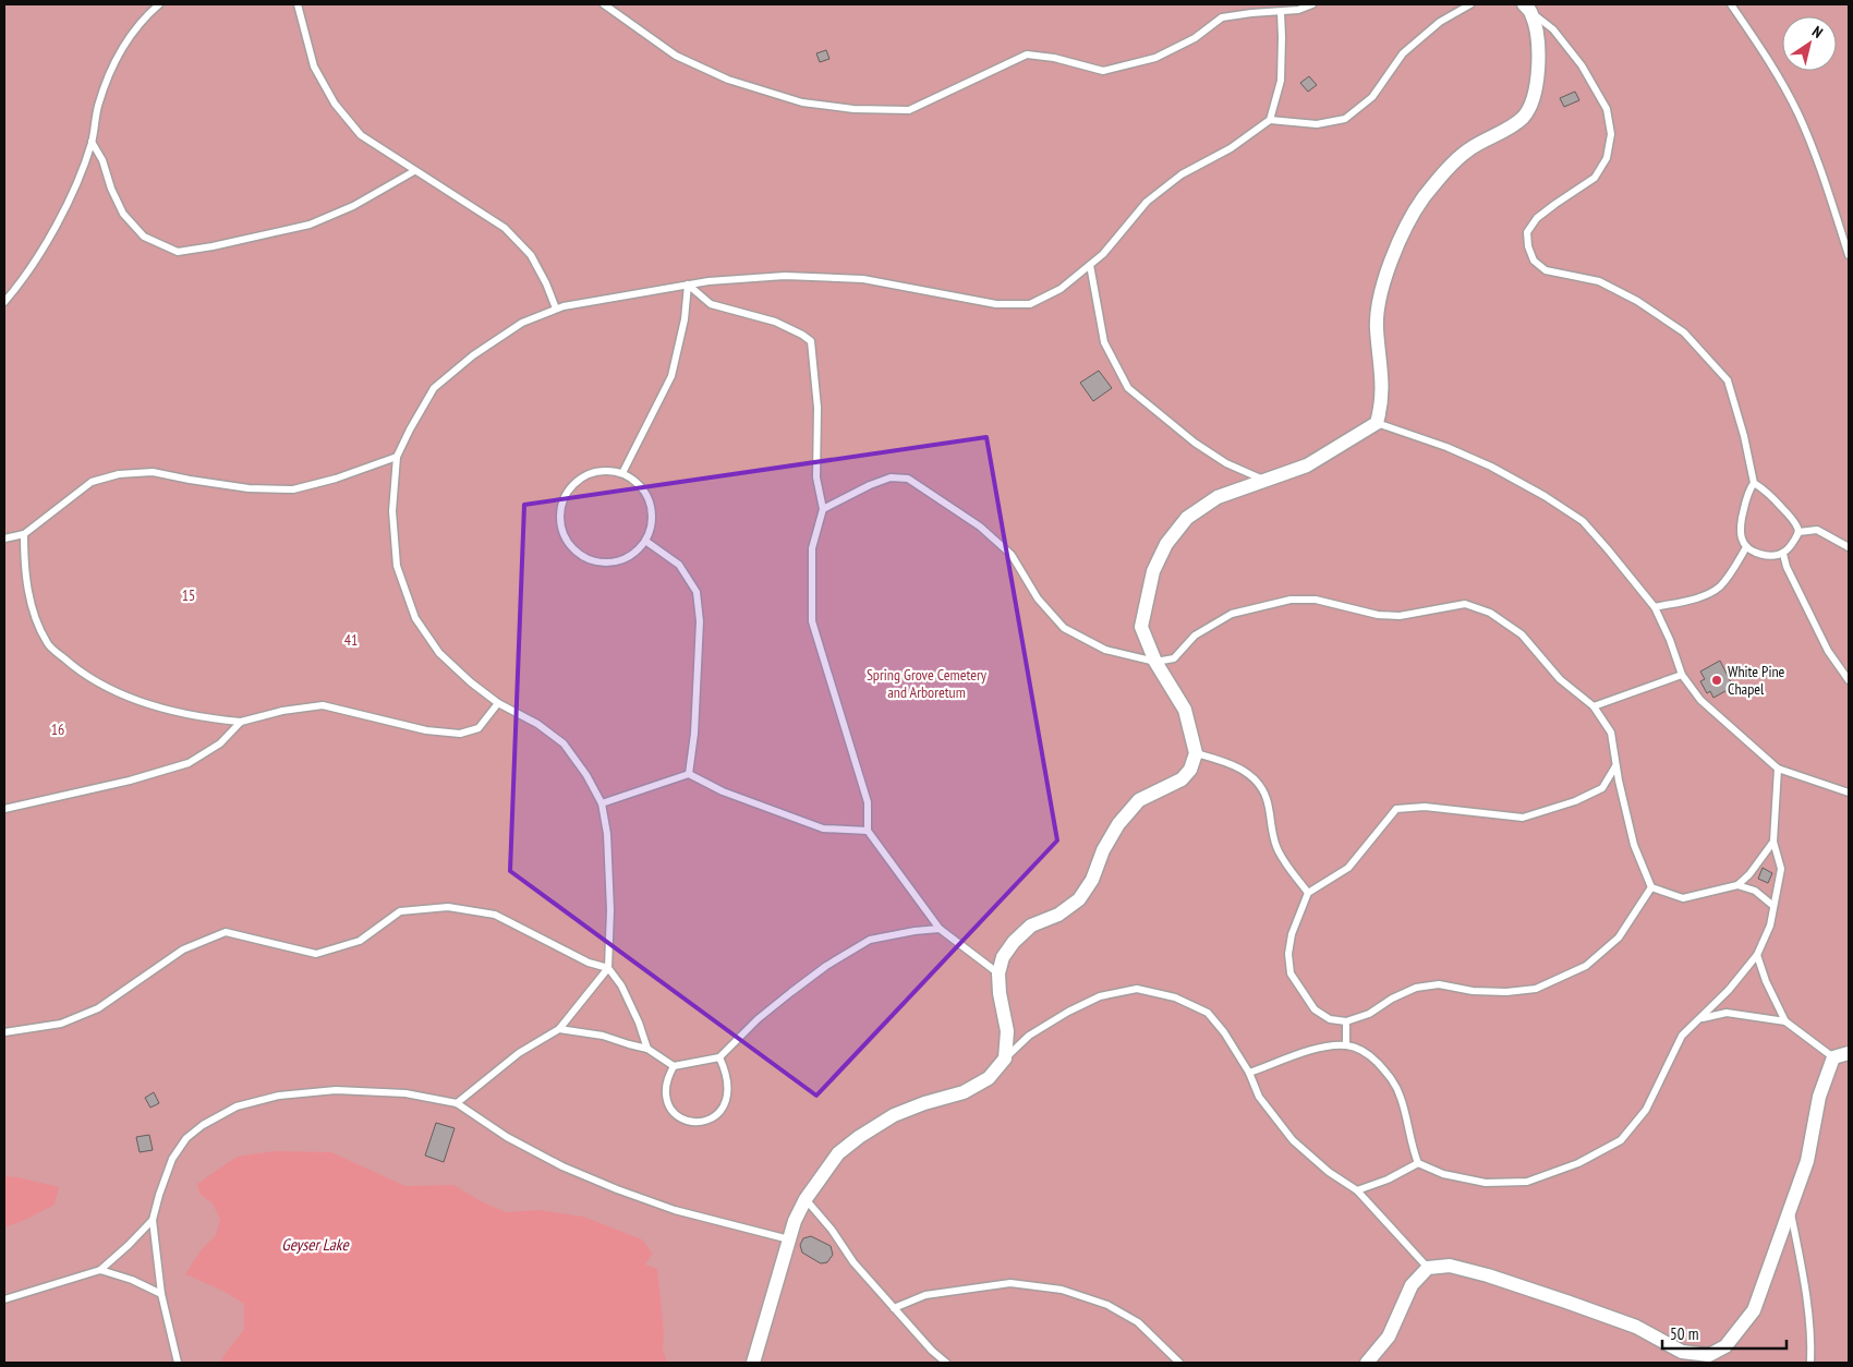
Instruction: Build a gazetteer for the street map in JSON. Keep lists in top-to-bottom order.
{
  "water": ["Geyser Lake"],
  "parks": [
    "15",
    "41",
    "Spring Grove Cemetery and Arboretum",
    "16"
  ],
  "places": ["White Pine Chapel"],
  "scale_bar": "50 m",
  "north": "top right"
}
